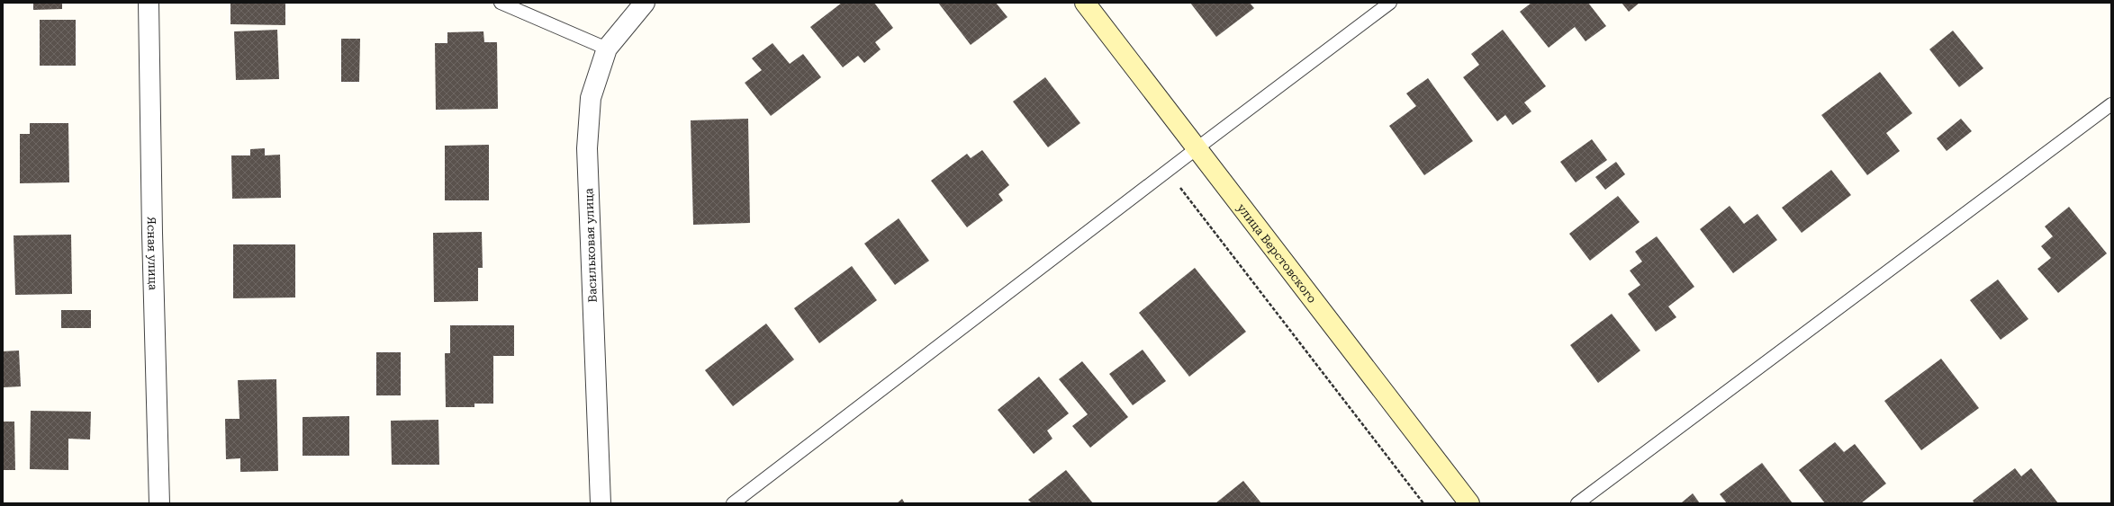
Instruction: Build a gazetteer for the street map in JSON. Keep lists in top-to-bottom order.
{
  "streets": {
    "street": ["Васильковая улица", "Ясная улица", "улица Верстовского"]
  }
}
